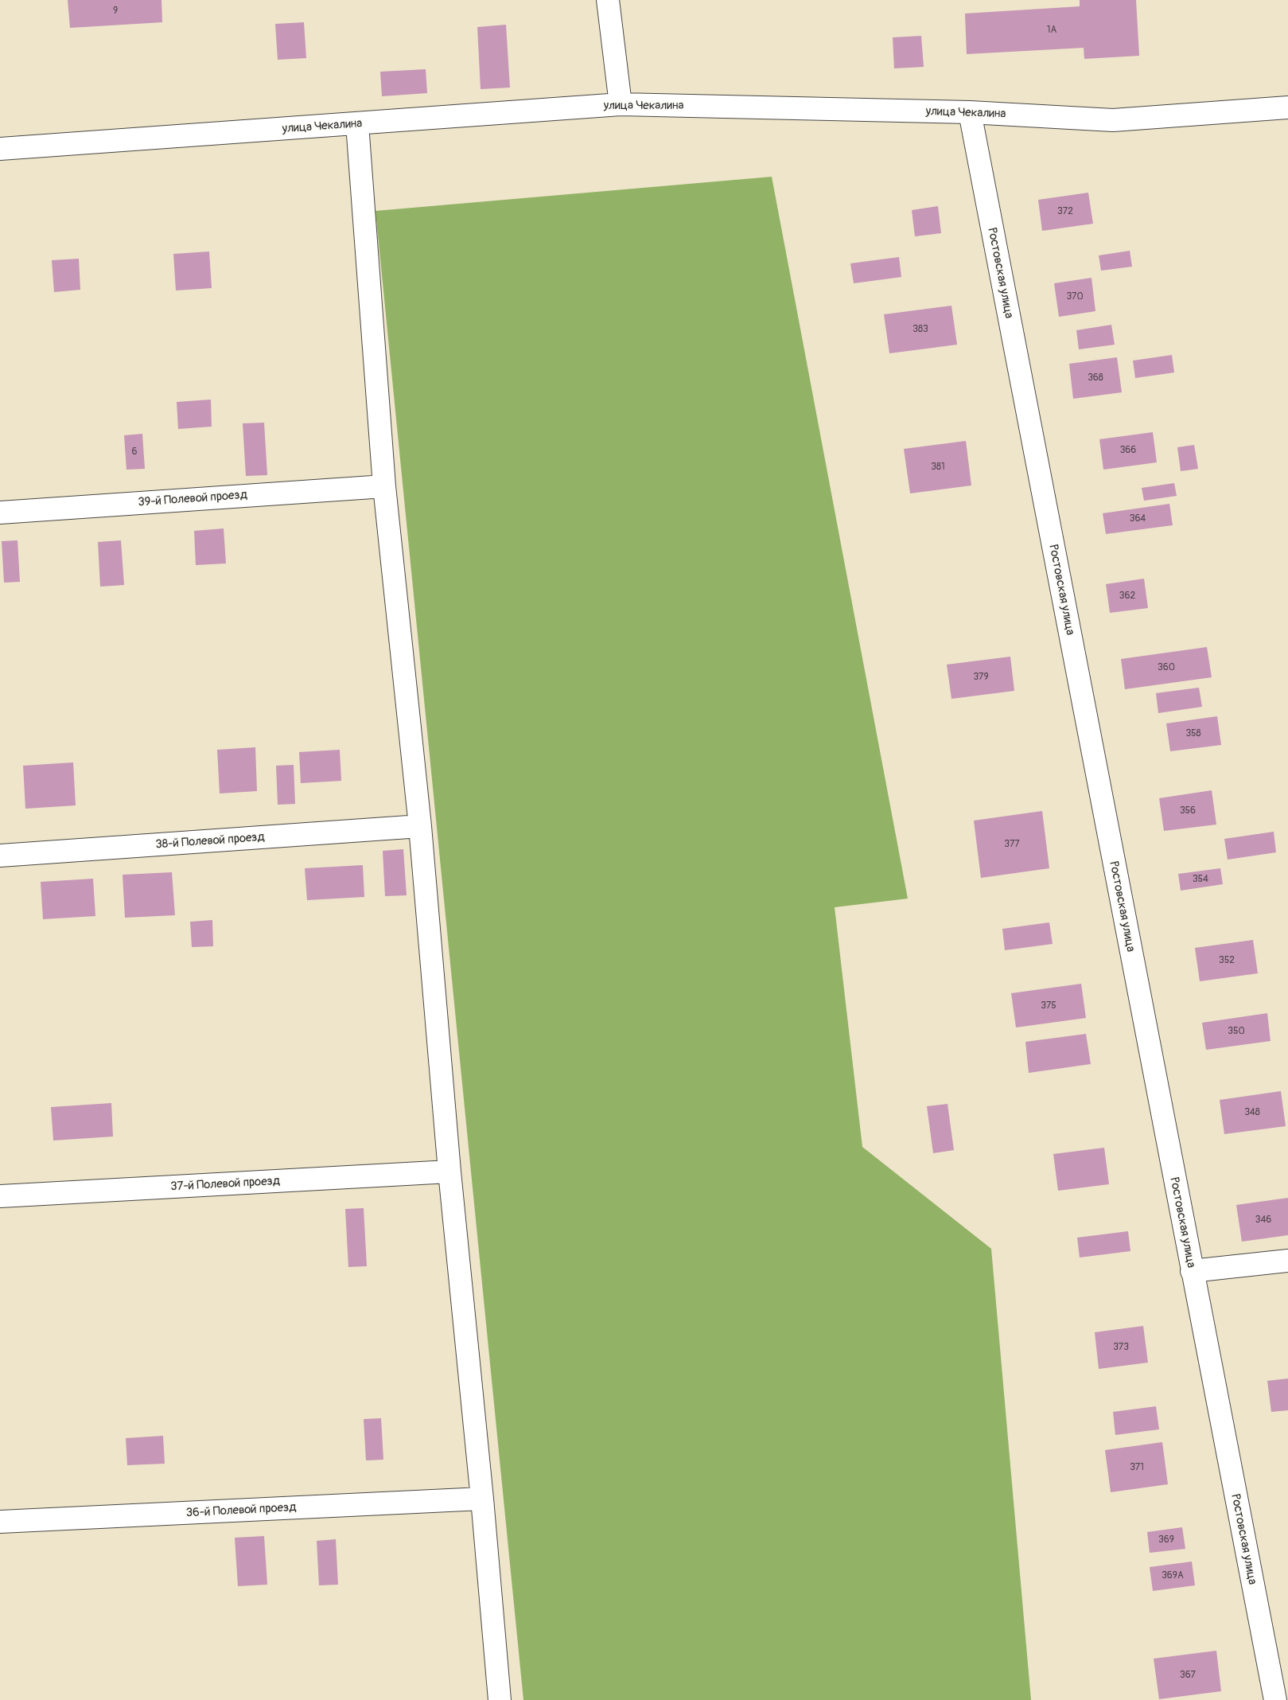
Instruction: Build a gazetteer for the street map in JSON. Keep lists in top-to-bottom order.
{
  "streets": {
    "street": [
      "улица Чекалина",
      "Ростовская улица",
      "39-й Полевой проезд",
      "38-й Полевой проезд",
      "37-й Полевой проезд",
      "36-й Полевой проезд"
    ]
  },
  "crossings": [
    ["улица Чекалина", "Ростовская улица"]
  ],
  "house_numbers": [
    "9",
    "1А",
    "372",
    "370",
    "383",
    "368",
    "366",
    "6",
    "381",
    "364",
    "362",
    "360",
    "379",
    "358",
    "356",
    "377",
    "354",
    "352",
    "375",
    "350",
    "348",
    "346",
    "373",
    "371",
    "369",
    "369А",
    "367"
  ]
}
